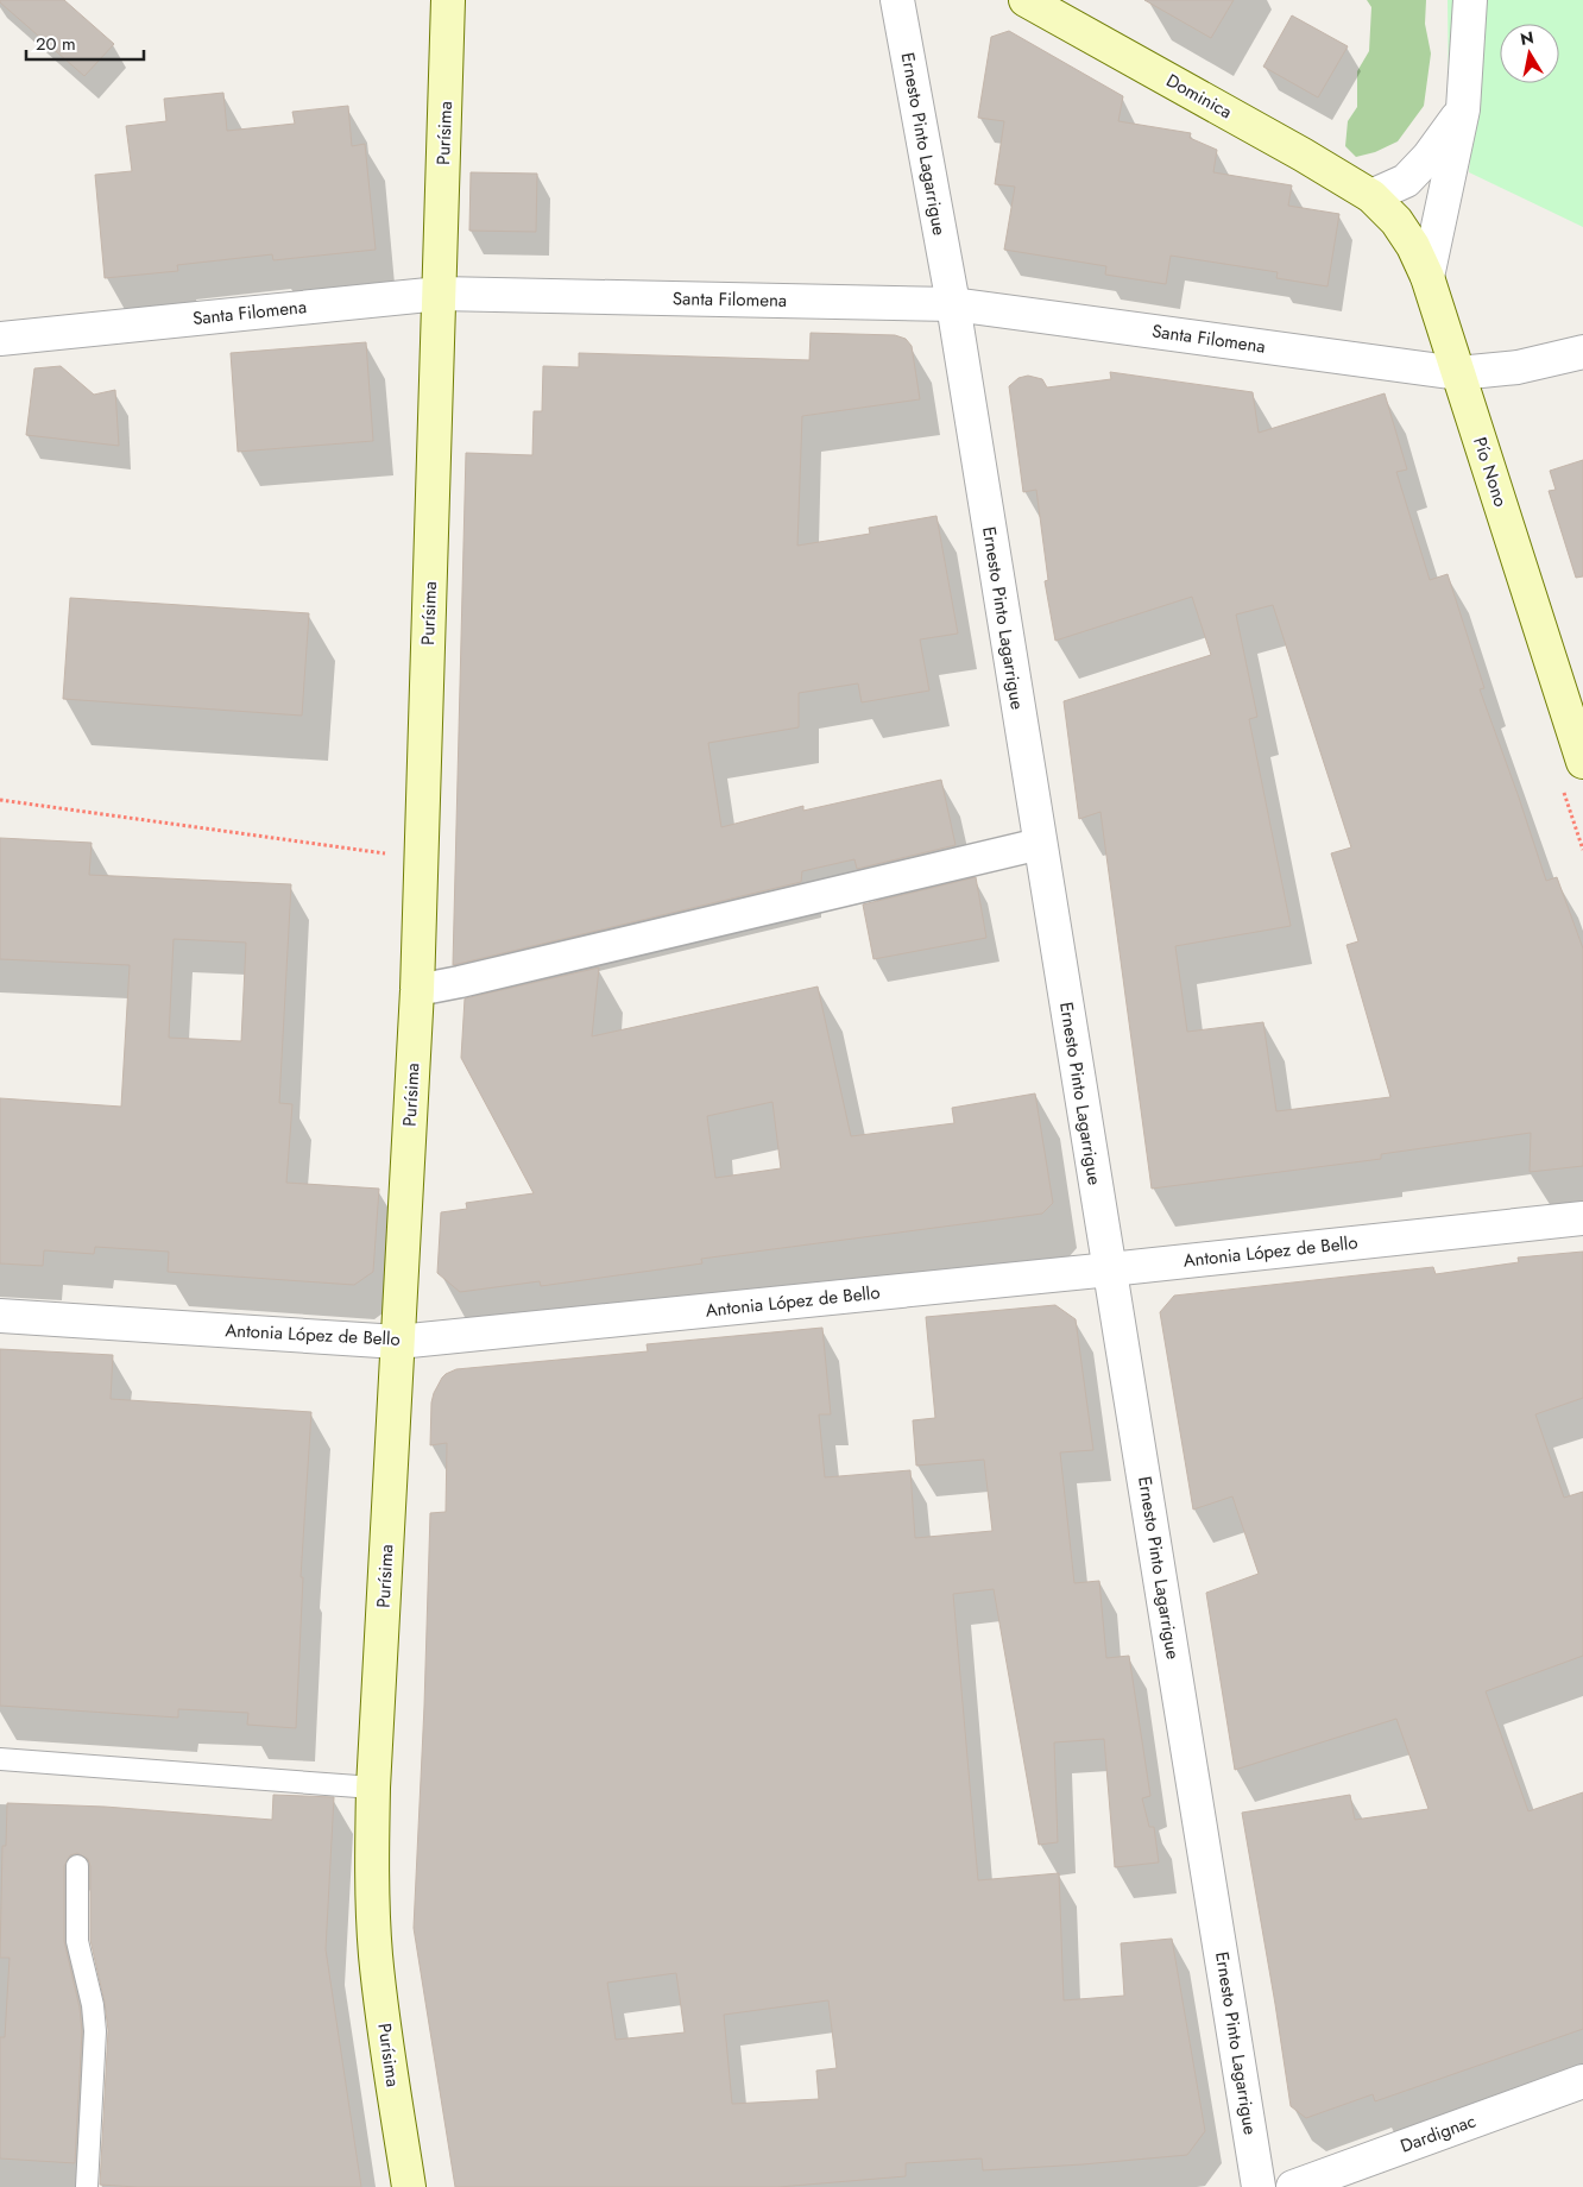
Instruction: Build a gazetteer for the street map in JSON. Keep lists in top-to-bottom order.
{
  "streets": {
    "main road": ["Dominica", "Purísima", "Pío Nono"],
    "street": [
      "Ernesto Pinto Lagarrigue",
      "Santa Filomena",
      "Antonia López de Bello",
      "Dardignac"
    ]
  },
  "crossings": [
    ["Dominica", "Pío Nono"],
    ["Purísima", "Santa Filomena"],
    ["Purísima", "Antonia López de Bello"],
    ["Ernesto Pinto Lagarrigue", "Santa Filomena"],
    ["Ernesto Pinto Lagarrigue", "Antonia López de Bello"],
    ["Santa Filomena", "Pío Nono"]
  ],
  "scale_bar": "20 m",
  "north": "top"
}
